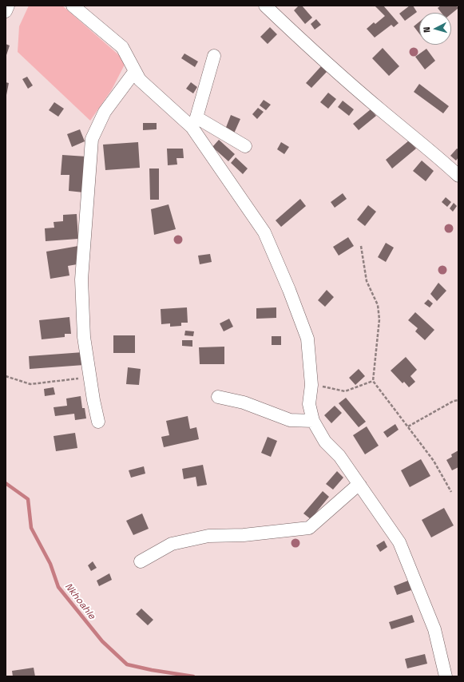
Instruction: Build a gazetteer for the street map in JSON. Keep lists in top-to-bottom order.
{
  "water": ["Nkhoahle"],
  "north": "left"
}
